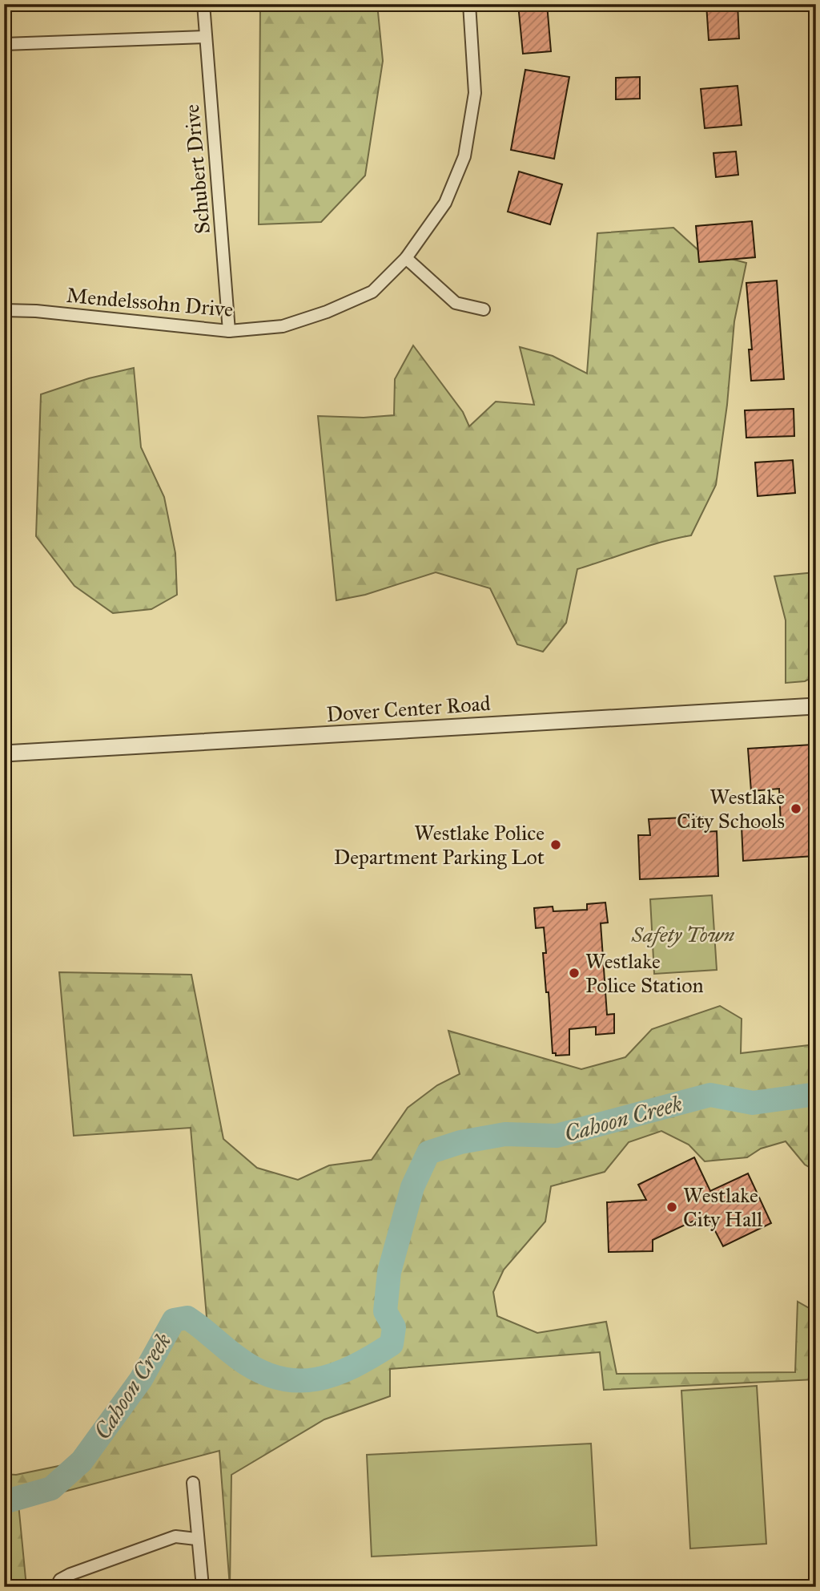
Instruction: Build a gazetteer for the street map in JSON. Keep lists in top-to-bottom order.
{
  "streets": {
    "street": ["Schubert Drive", "Mendelssohn Drive", "Dover Center Road"]
  },
  "crossings": [
    ["Schubert Drive", "Mendelssohn Drive"]
  ],
  "water": ["Cahoon Creek"],
  "parks": ["Safety Town"],
  "places": [
    "Westlake City Schools",
    "Westlake Police Department Parking Lot",
    "Westlake Police Station",
    "Westlake City Hall"
  ]
}
